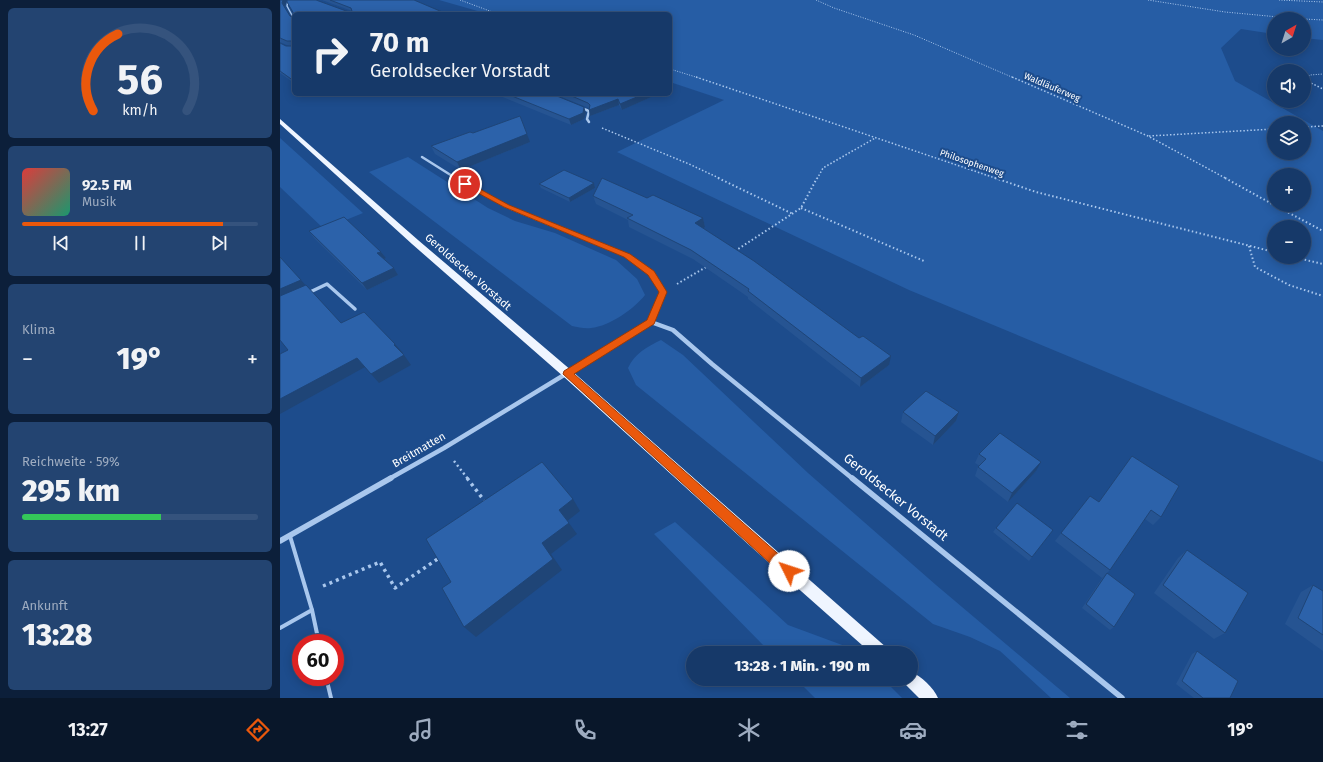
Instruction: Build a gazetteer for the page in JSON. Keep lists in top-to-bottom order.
{
  "streets": {
    "main road": ["Geroldsecker Vorstadt"],
    "street": ["Breitmatten"],
    "path": ["Waldläuferweg", "Philosophenweg"]
  },
  "crossings": [
    ["Geroldsecker Vorstadt", "Breitmatten"]
  ],
  "north": "top right",
  "page": {
    "map_buttons": ["+", "−"],
    "turn": ["70 m", "Geroldsecker Vorstadt"],
    "song": ["92.5 FM", "Musik"],
    "tile": [
      "Klima",
      ["Reichweite · 59%", "295 km"],
      ["Ankunft", "13:28"]
    ],
    "heat": ["−", "19°", "+"],
    "limit": "60",
    "trip": "13:28 · 1 Min. · 190 m",
    "tabs": ["13:27", "19°"],
    "gauge": ["56", "km/h"]
  }
}
